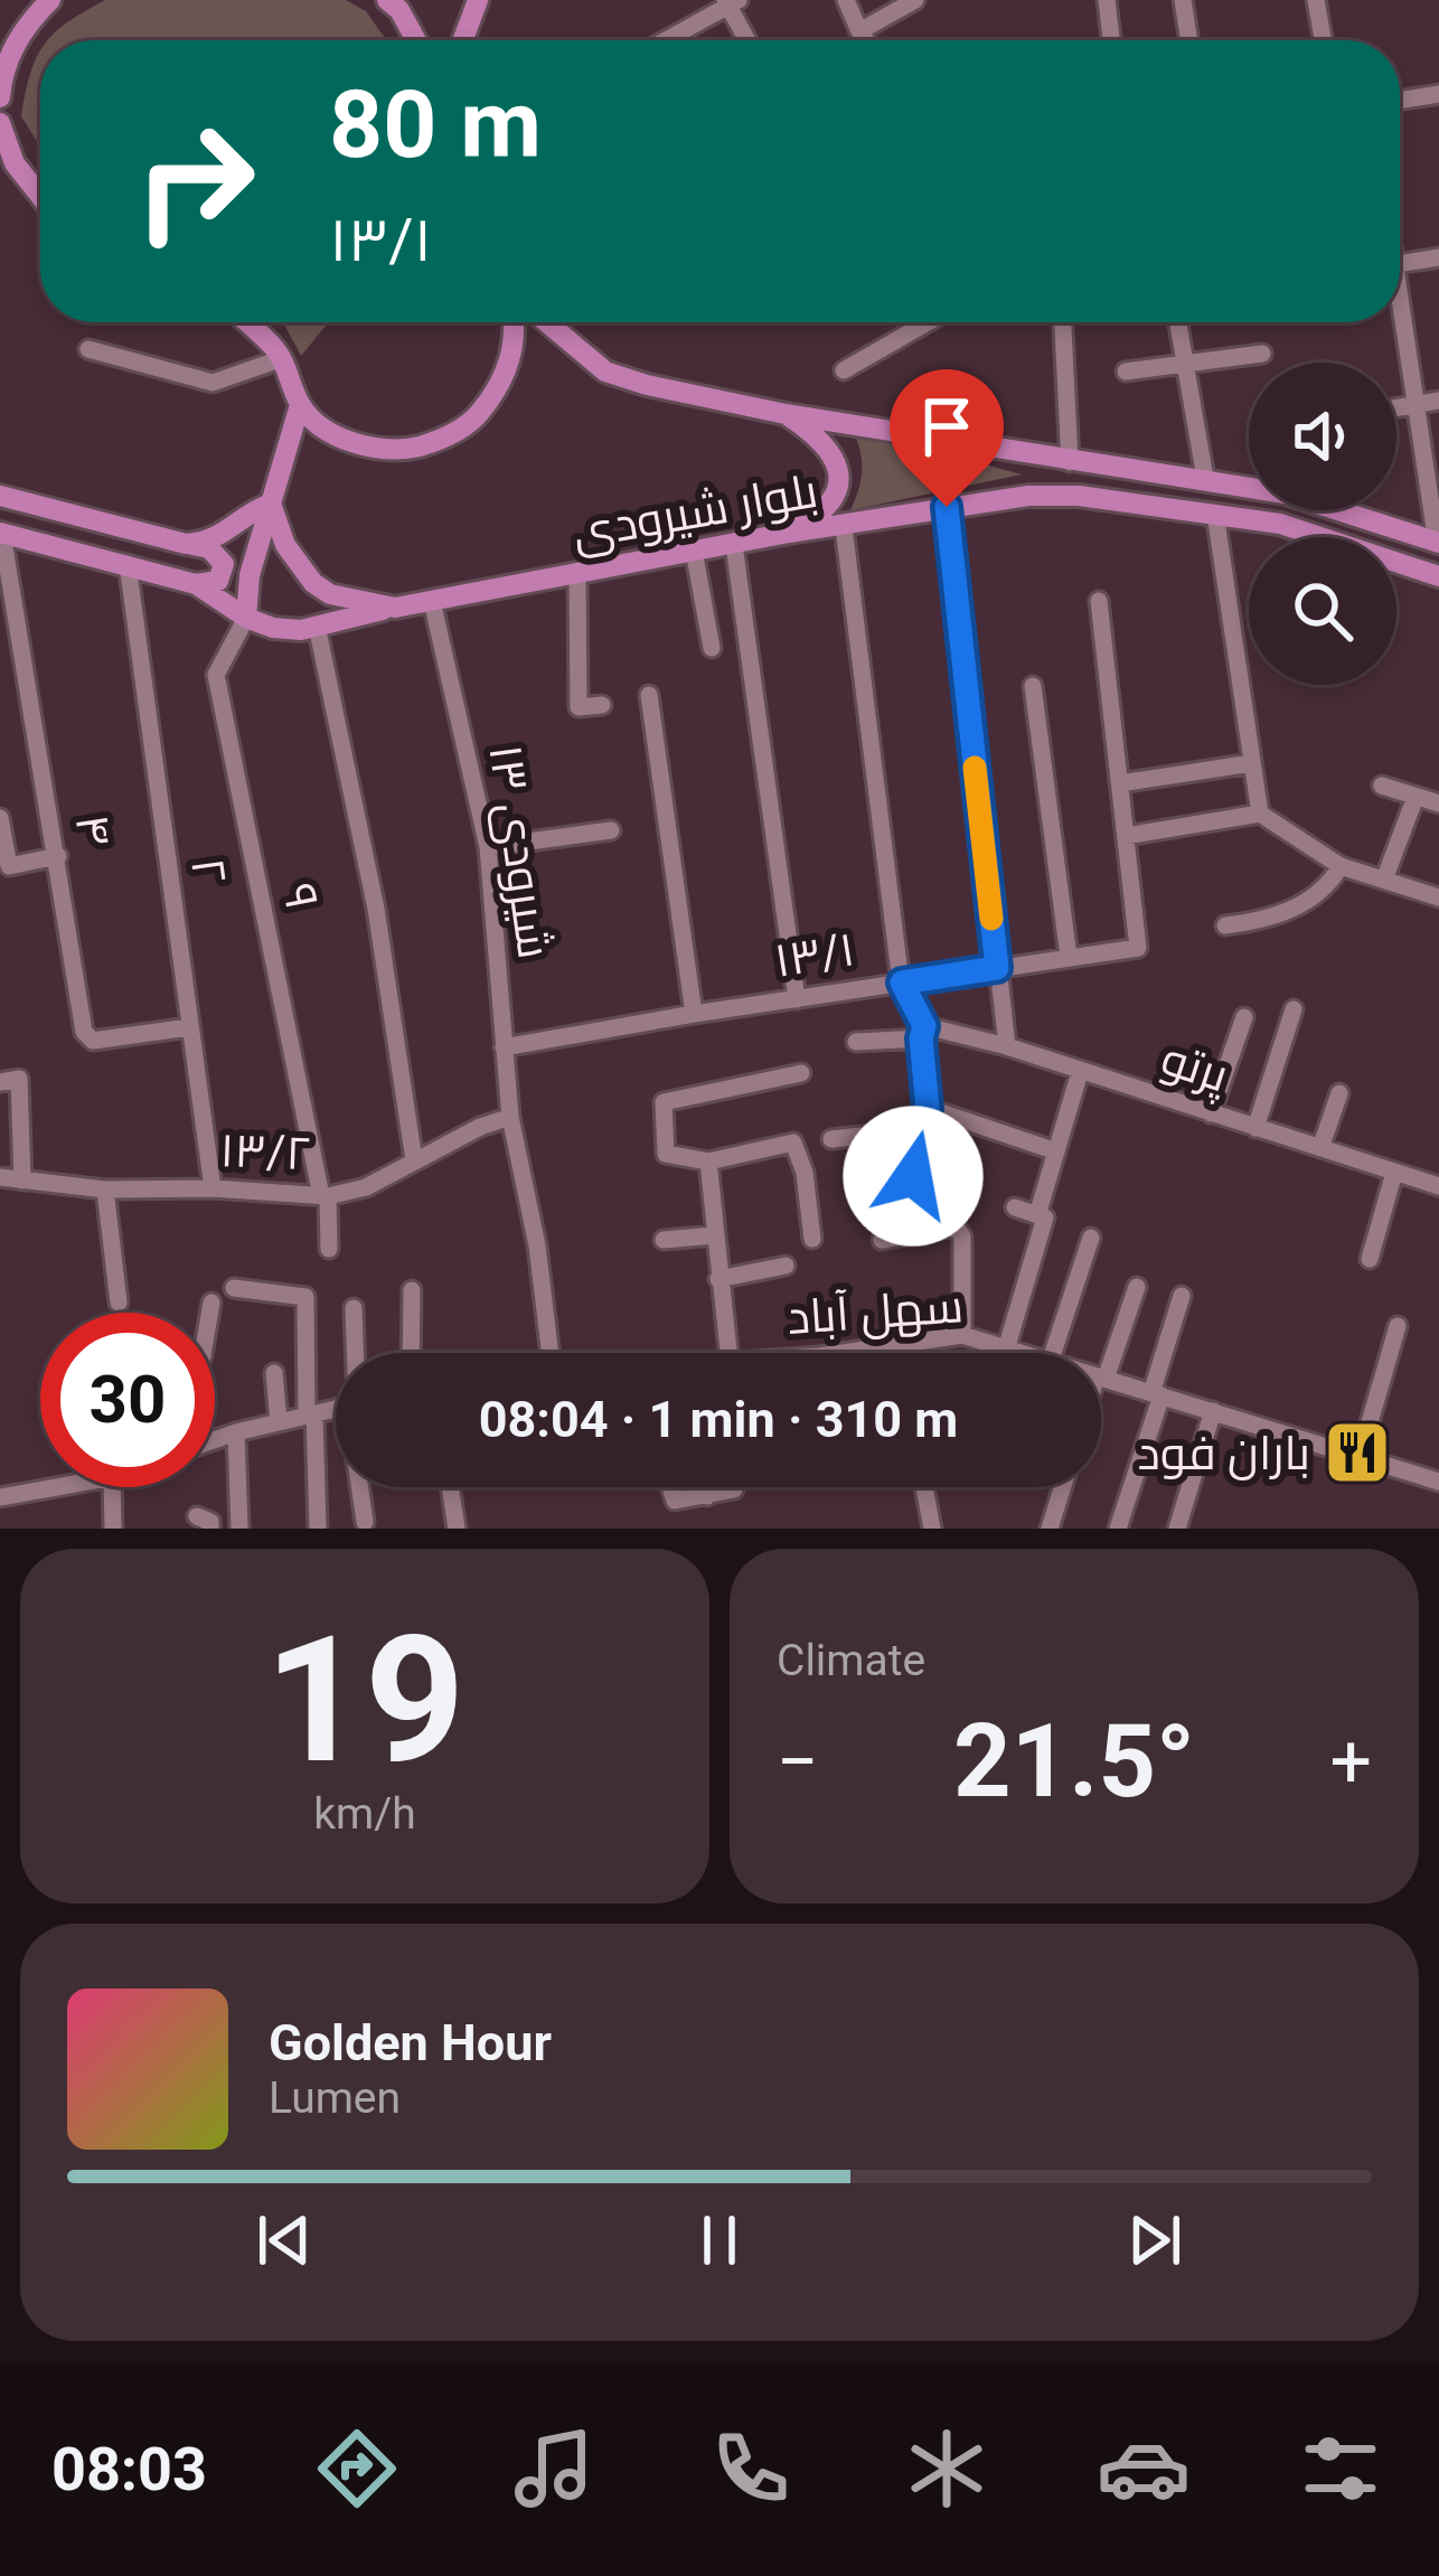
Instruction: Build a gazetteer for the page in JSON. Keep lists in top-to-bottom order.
{
  "streets": {
    "main road": ["بلوار شیرودی"],
    "street": [
      "۴",
      "شیرودی ۱۳",
      "۲",
      "۹",
      "۱۳/۱",
      "پرتو",
      "۱۳/۲",
      "سهل آباد"
    ]
  },
  "crossings": [
    ["بلوار شیرودی", "شیرودی ۱۳"],
    ["۴", "۲"],
    ["شیرودی ۱۳", "۱۳/۱"],
    ["شیرودی ۱۳", "۱۳/۲"],
    ["۲", "۱۳/۲"],
    ["۹", "۱۳/۲"]
  ],
  "places": {
    "restaurant": ["باران فود"]
  },
  "page": {
    "turn": ["80 m", "۱۳/۱"],
    "limit": "30",
    "trip": "08:04 · 1 min · 310 m",
    "tile": [
      ["19", "km/h"],
      "Climate"
    ],
    "heat": ["−", "21.5°", "+"],
    "song": ["Golden Hour", "Lumen"],
    "tabs": "08:03"
  }
}
